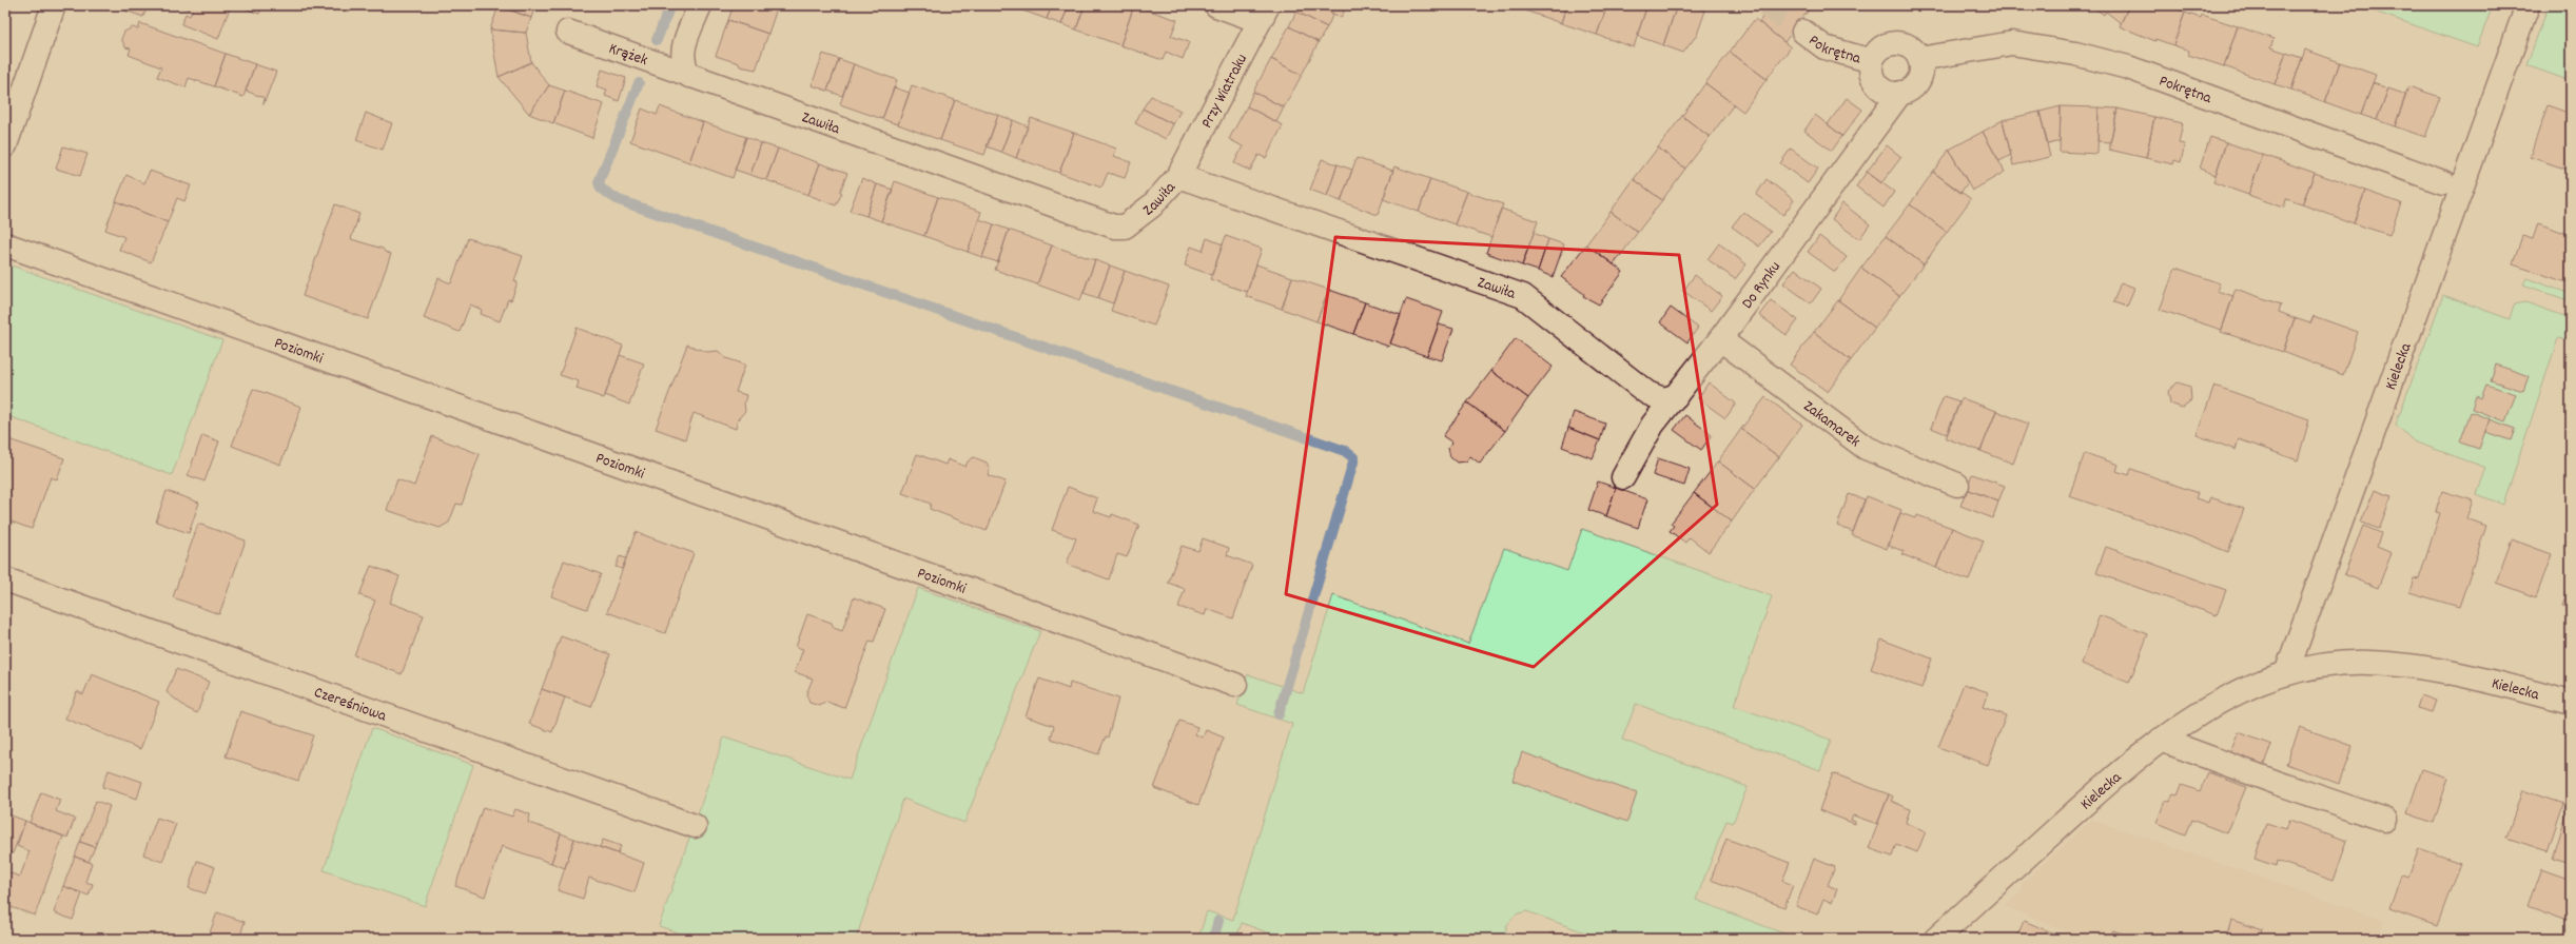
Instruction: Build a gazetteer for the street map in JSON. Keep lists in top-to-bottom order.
{
  "streets": {
    "street": [
      "Pokrętna",
      "Krążek",
      "Przy Wiatraku",
      "Zawiła",
      "Do Rynku",
      "Poziomki",
      "Kielecka",
      "Zakamarek",
      "Czereśniowa"
    ]
  },
  "crossings": [
    ["Pokrętna", "Do Rynku"],
    ["Krążek", "Zawiła"],
    ["Przy Wiatraku", "Zawiła"],
    ["Zawiła", "Do Rynku"],
    ["Do Rynku", "Zakamarek"]
  ]
}
